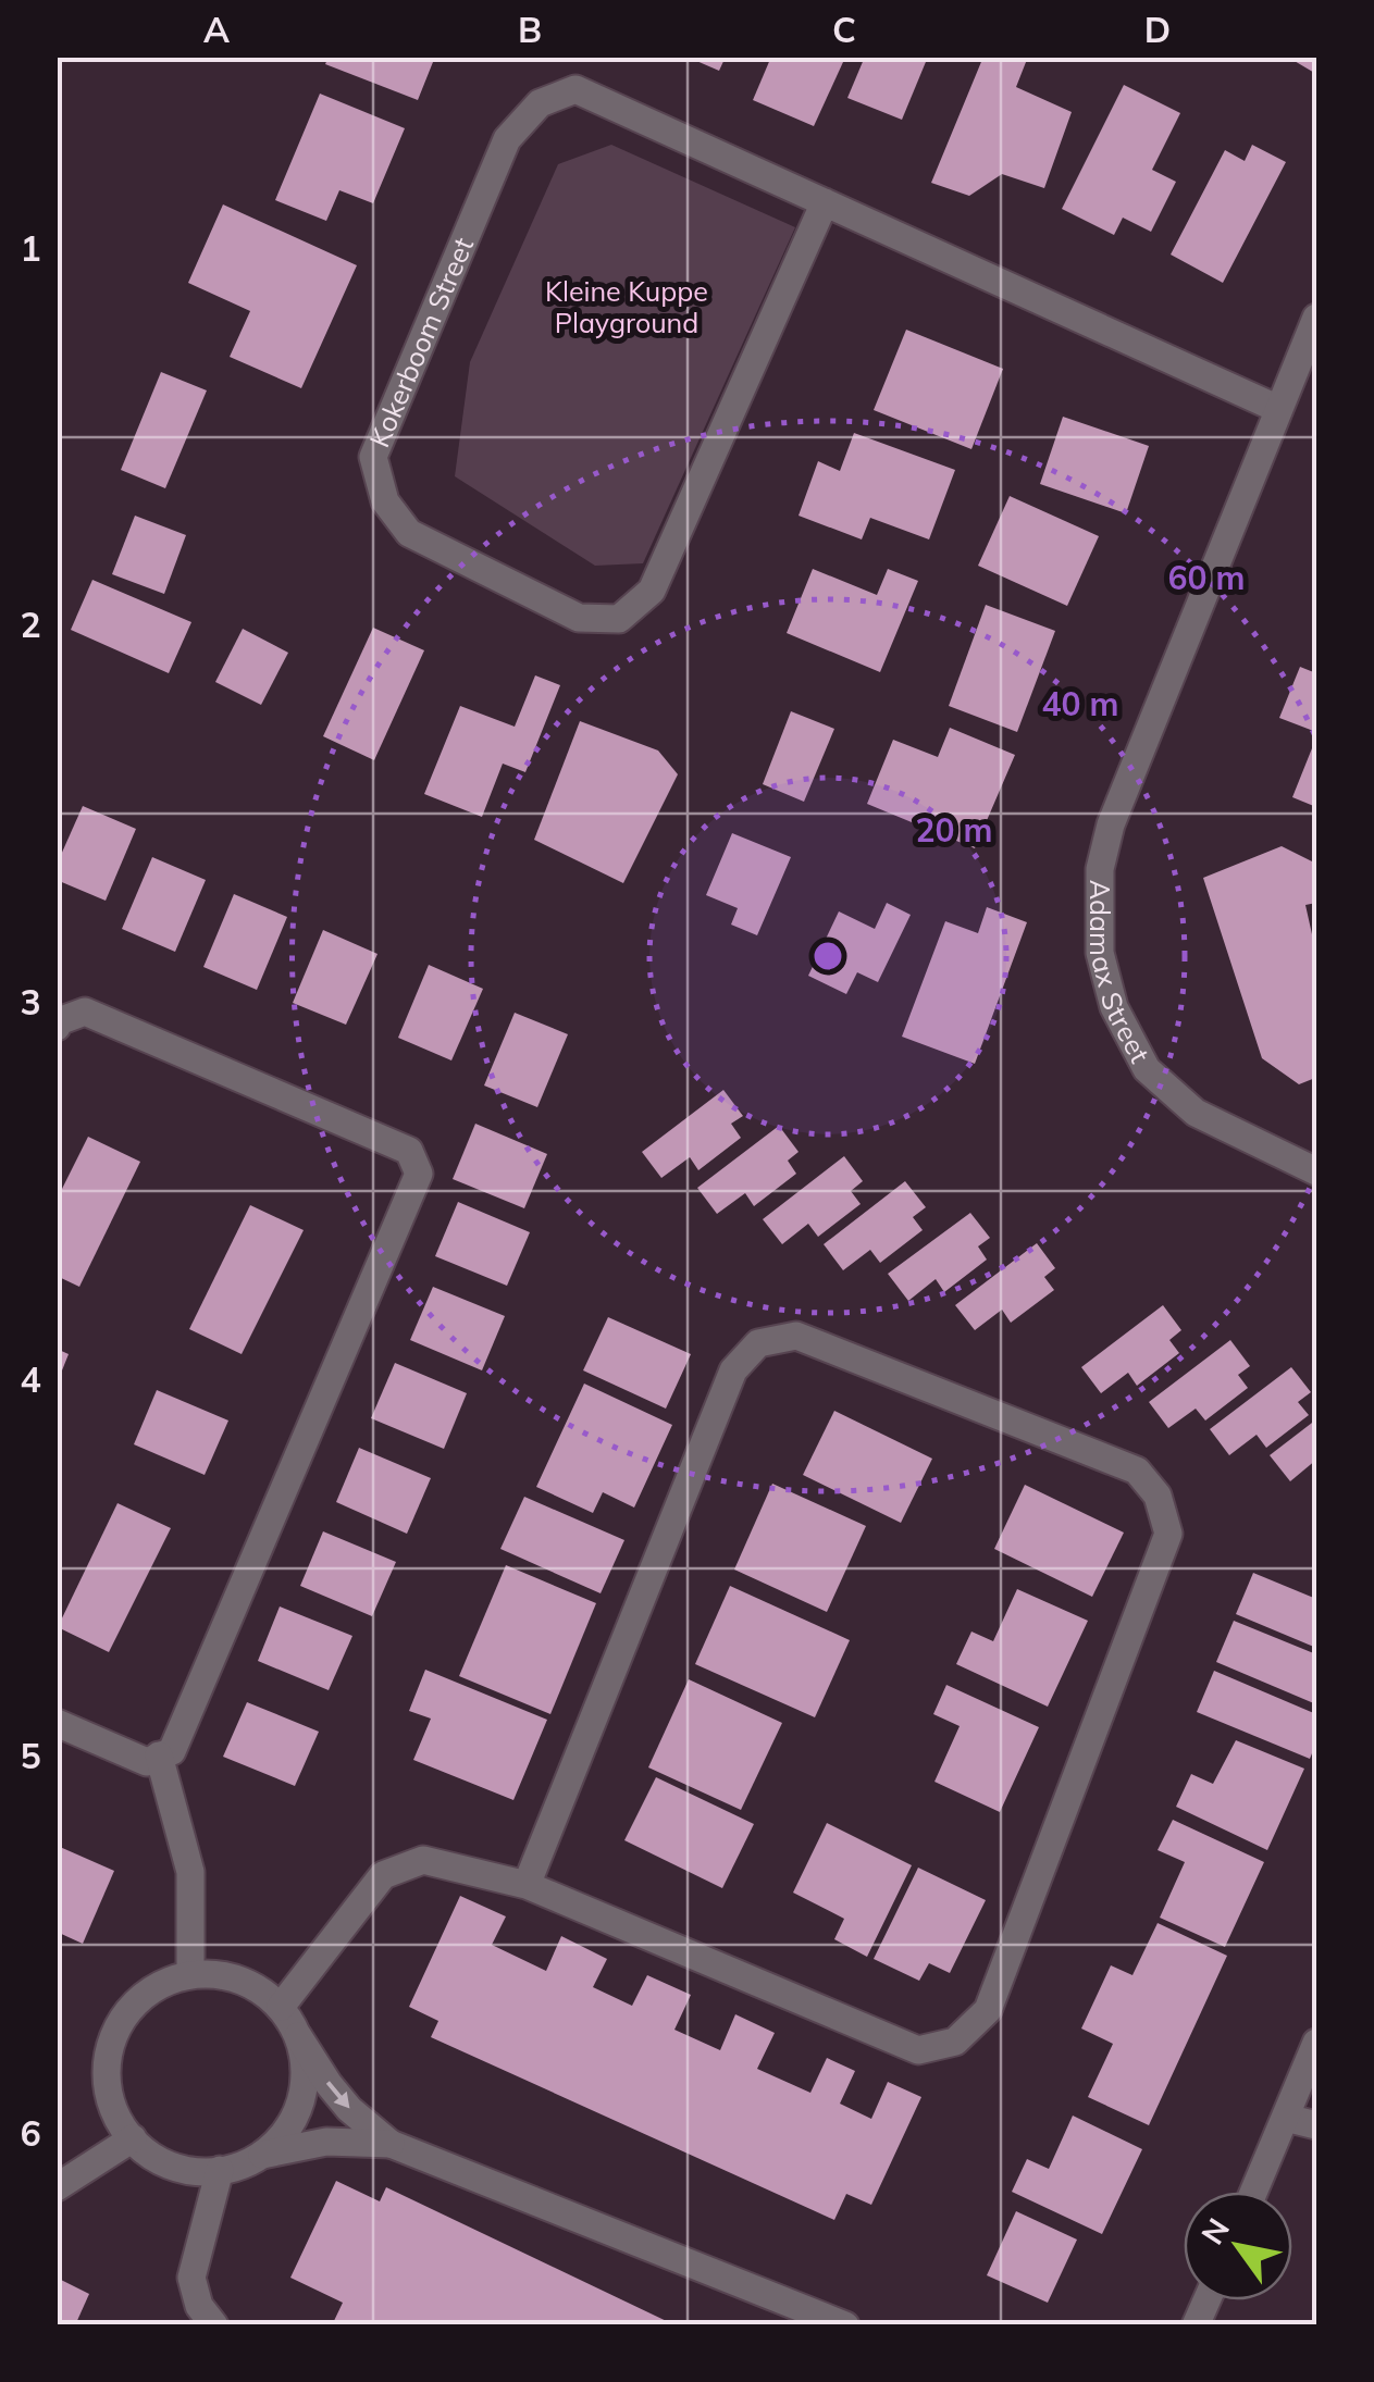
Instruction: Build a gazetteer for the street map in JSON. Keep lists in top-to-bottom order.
{
  "streets": {
    "street": ["Kokerboom Street", "Adamax Street"]
  },
  "crossings": [
    ["Kokerboom Street", "Adamax Street"]
  ],
  "parks": ["Kleine Kuppe Playground"],
  "north": "top left",
  "grid": {
    "columns": [
      "A",
      "B",
      "C",
      "D"
    ],
    "rows": [
      "1",
      "2",
      "3",
      "4",
      "5",
      "6"
    ]
  },
  "rings": ["60 m", "40 m", "20 m"]
}
